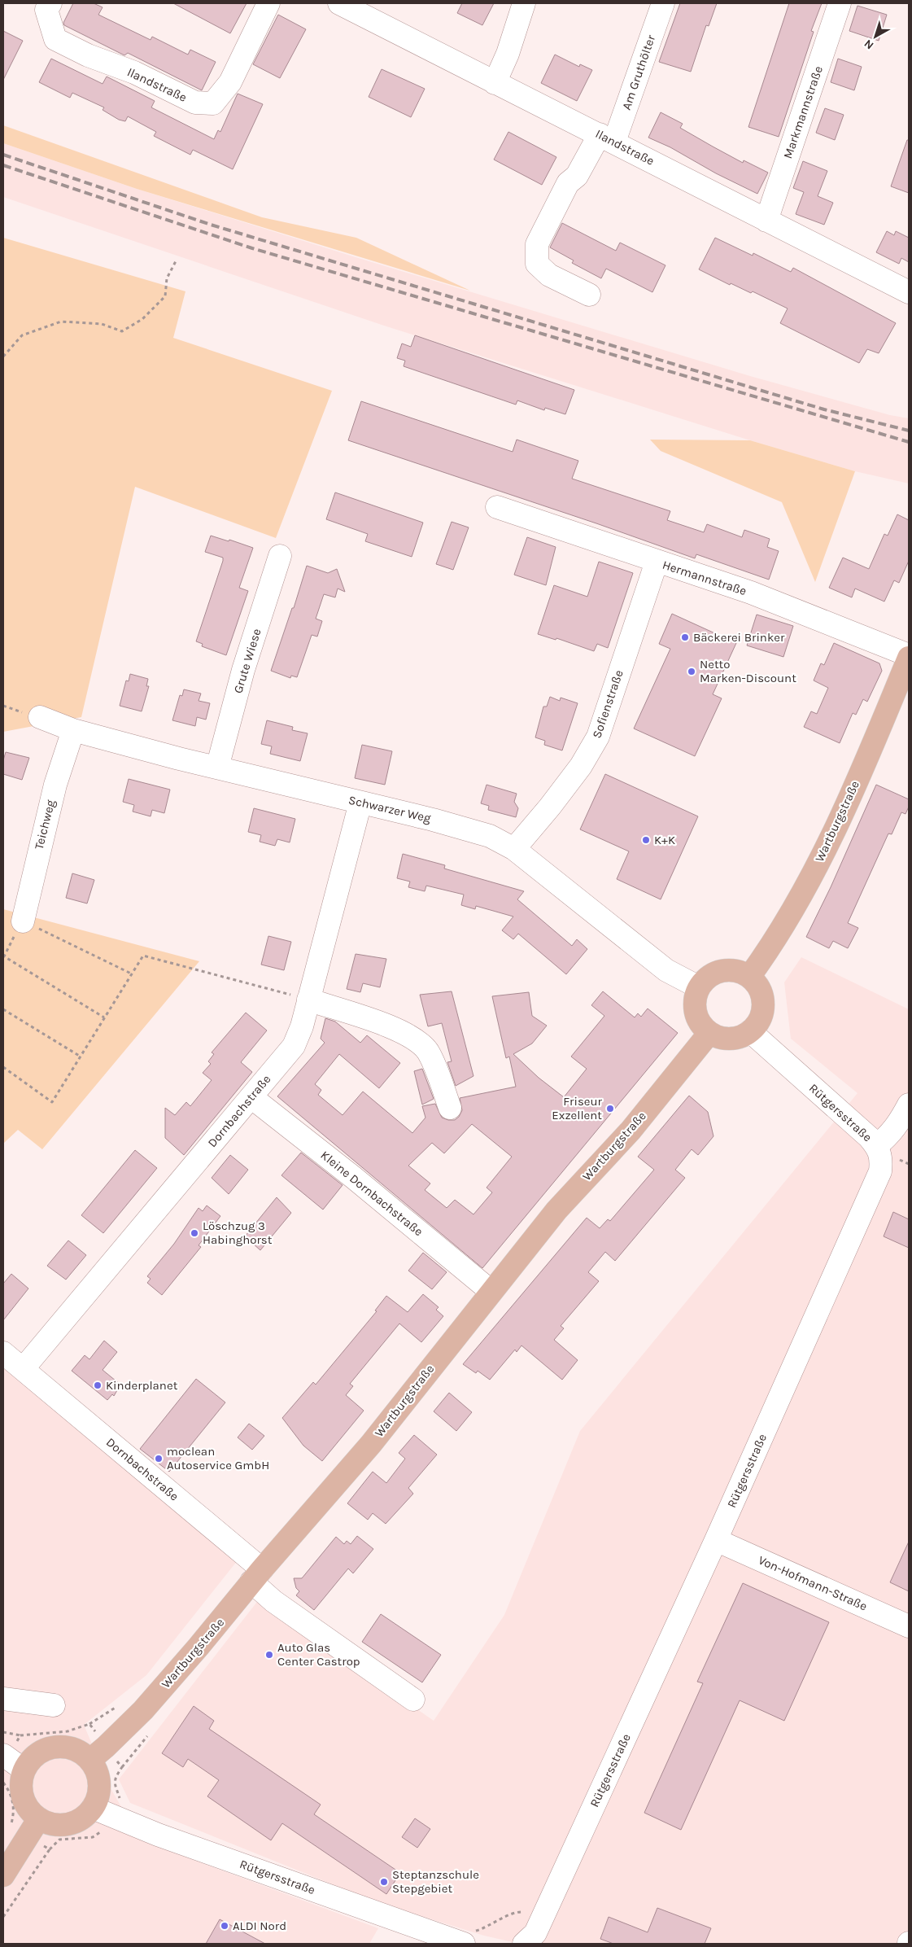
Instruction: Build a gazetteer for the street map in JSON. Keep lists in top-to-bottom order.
{
  "streets": {
    "main road": ["Wartburgstraße"],
    "street": [
      "Am Gruthölter",
      "Ilandstraße",
      "Markmannstraße",
      "Hermannstraße",
      "Grute Wiese",
      "Sofienstraße",
      "Schwarzer Weg",
      "Teichweg",
      "Dornbachstraße",
      "Rütgersstraße",
      "Kleine Dornbachstraße",
      "Von-Hofmann-Straße"
    ]
  },
  "crossings": [
    ["Am Gruthölter", "Ilandstraße"],
    ["Ilandstraße", "Markmannstraße"],
    ["Hermannstraße", "Sofienstraße"],
    ["Hermannstraße", "Wartburgstraße"],
    ["Grute Wiese", "Schwarzer Weg"],
    ["Sofienstraße", "Schwarzer Weg"],
    ["Schwarzer Weg", "Wartburgstraße"],
    ["Schwarzer Weg", "Teichweg"],
    ["Schwarzer Weg", "Dornbachstraße"],
    ["Schwarzer Weg", "Rütgersstraße"],
    ["Wartburgstraße", "Dornbachstraße"],
    ["Wartburgstraße", "Rütgersstraße"],
    ["Wartburgstraße", "Kleine Dornbachstraße"],
    ["Dornbachstraße", "Kleine Dornbachstraße"],
    ["Rütgersstraße", "Von-Hofmann-Straße"]
  ],
  "places": [
    "Bäckerei Brinker",
    "Netto Marken-Discount",
    "K+K",
    "Friseur Exzellent",
    "Löschzug 3 Habinghorst",
    "Kinderplanet",
    "moclean Autoservice GmbH",
    "Auto Glas Center Castrop",
    "Steptanzschule Stepgebiet",
    "ALDI Nord"
  ],
  "north": "bottom left"
}
